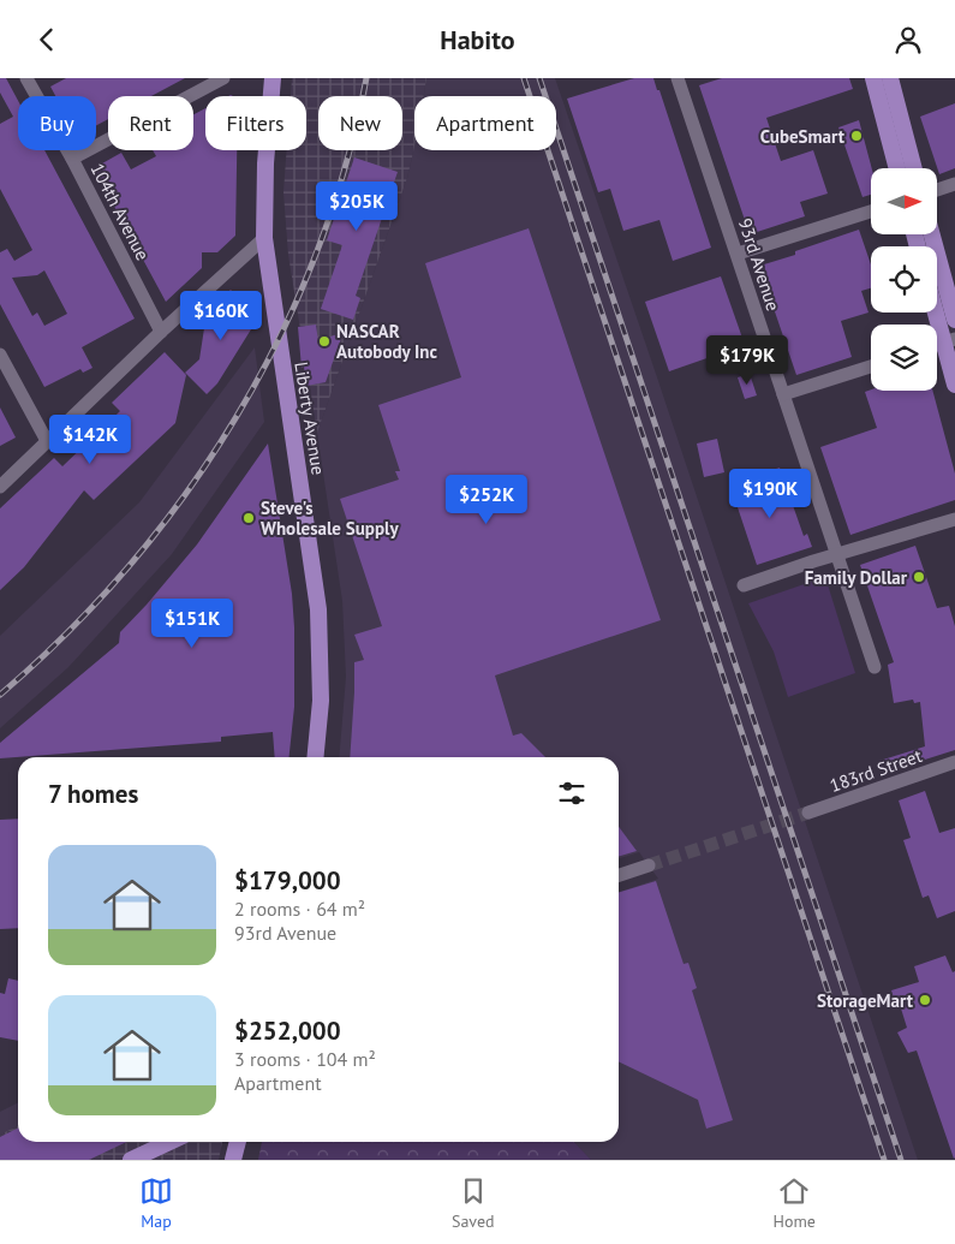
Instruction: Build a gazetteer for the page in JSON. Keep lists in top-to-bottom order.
{
  "streets": {
    "main road": ["Liberty Avenue"],
    "street": ["104th Avenue", "93rd Avenue", "183rd Street"]
  },
  "places": [
    "CubeSmart",
    "NASCAR Autobody Inc",
    "Steve's Wholesale Supply",
    "Family Dollar",
    "StorageMart"
  ],
  "north": "right",
  "page": {
    "header": "Habito",
    "chip": [
      "Buy",
      "Rent",
      "Filters",
      "New",
      "Apartment"
    ],
    "price": [
      "$205K",
      "$160K",
      "$179K",
      "$142K",
      "$190K",
      "$252K",
      "$151K"
    ],
    "heading": "7 homes",
    "list": [
      {
        "name": "$179,000",
        "note": "2 rooms · 64 m² · 93rd Avenue"
      },
      {
        "name": "$252,000",
        "note": "3 rooms · 104 m² · Apartment"
      }
    ],
    "tabs": ["Map", "Saved", "Home"]
  }
}
